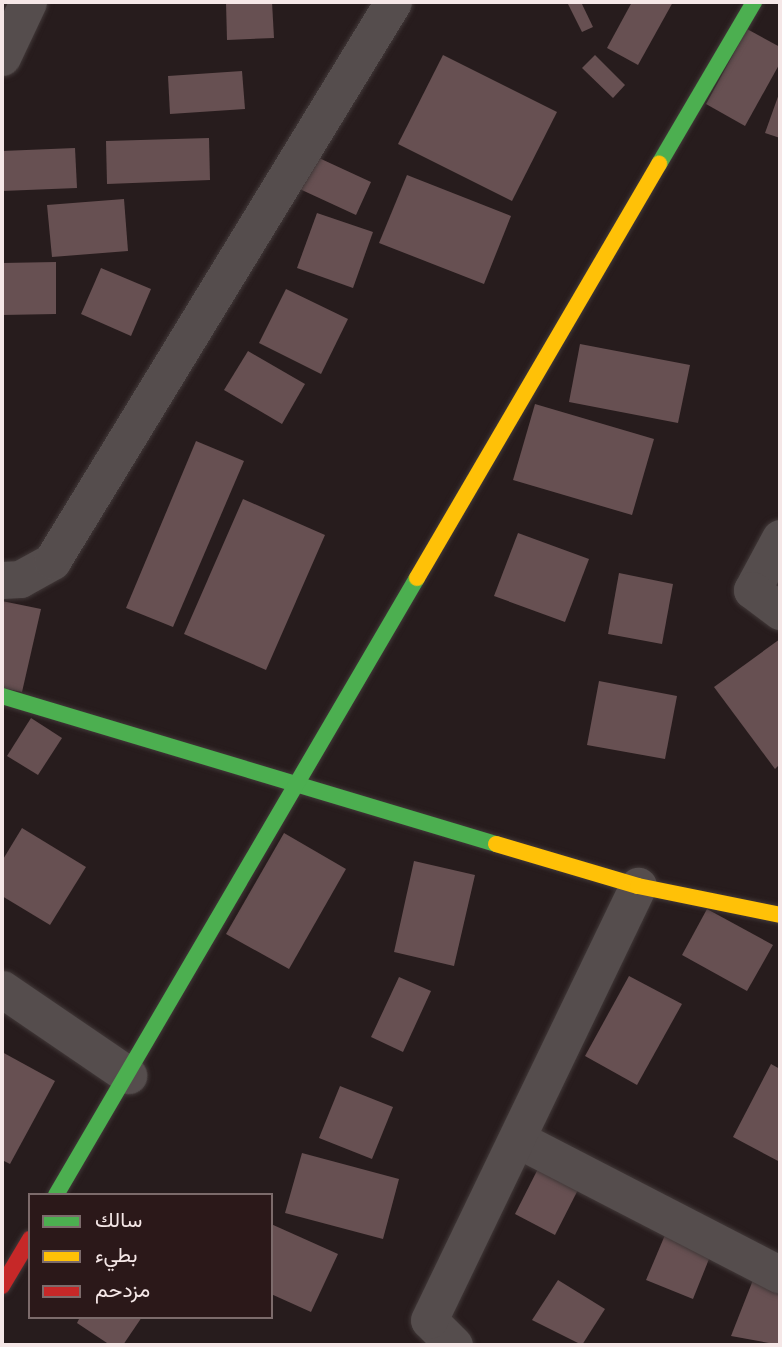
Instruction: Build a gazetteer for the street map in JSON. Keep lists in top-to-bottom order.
{
  "legend": ["سالك", "بطيء", "مزدحم"]
}
